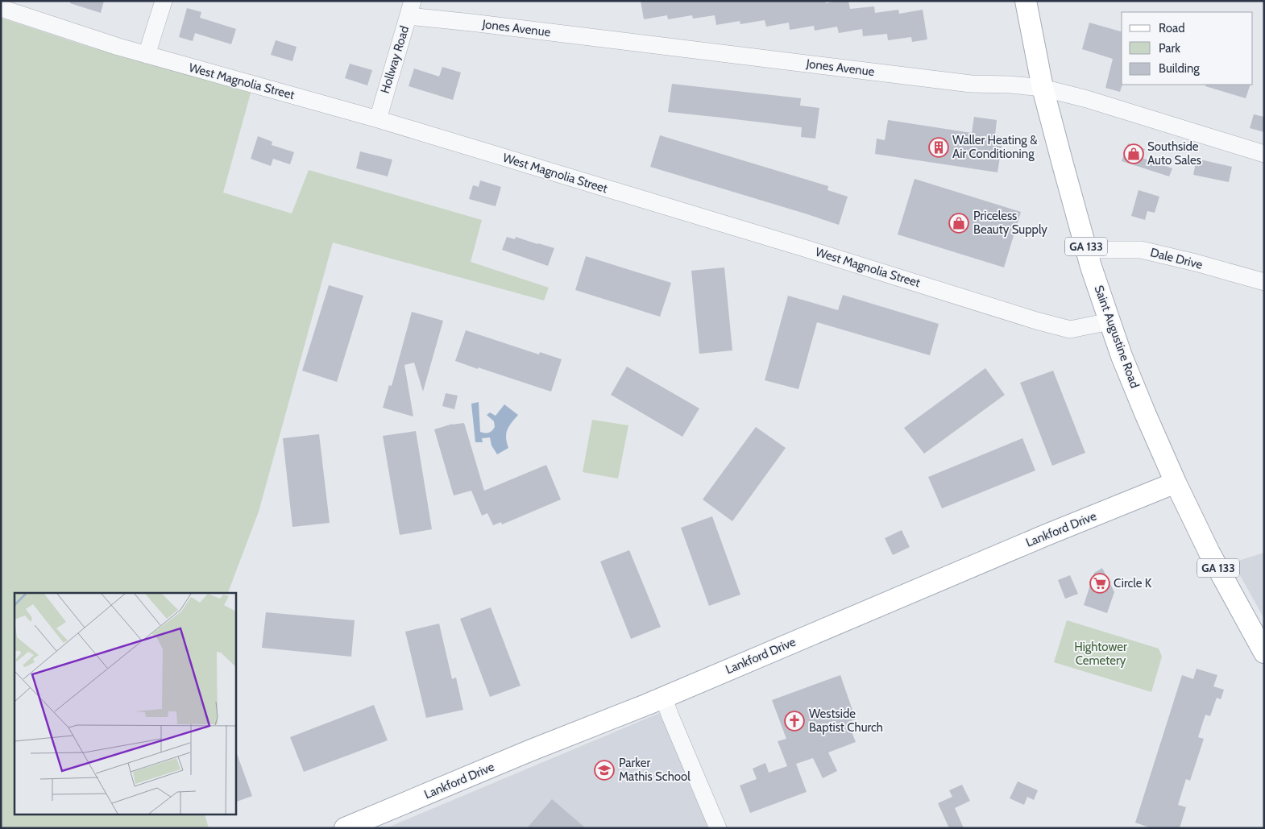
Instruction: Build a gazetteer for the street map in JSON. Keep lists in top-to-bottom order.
{
  "streets": {
    "main road": ["GA 133", "Saint Augustine Road", "Lankford Drive"],
    "street": [
      "Jones Avenue",
      "Hollway Road",
      "West Magnolia Street",
      "Dale Drive"
    ]
  },
  "crossings": [
    ["Jones Avenue", "Hollway Road"],
    ["Jones Avenue", "Saint Augustine Road"],
    ["Hollway Road", "West Magnolia Street"],
    ["West Magnolia Street", "Saint Augustine Road"],
    ["Dale Drive", "Saint Augustine Road"],
    ["Saint Augustine Road", "Lankford Drive"]
  ],
  "parks": ["Hightower Cemetery"],
  "places": {
    "building": ["Waller Heating & Air Conditioning"],
    "shop": ["Southside Auto Sales", "Priceless Beauty Supply"],
    "supermarket": ["Circle K"],
    "church": ["Westside Baptist Church"],
    "school or university": ["Parker Mathis School"]
  },
  "legend": ["Road", "Park", "Building"]
}
